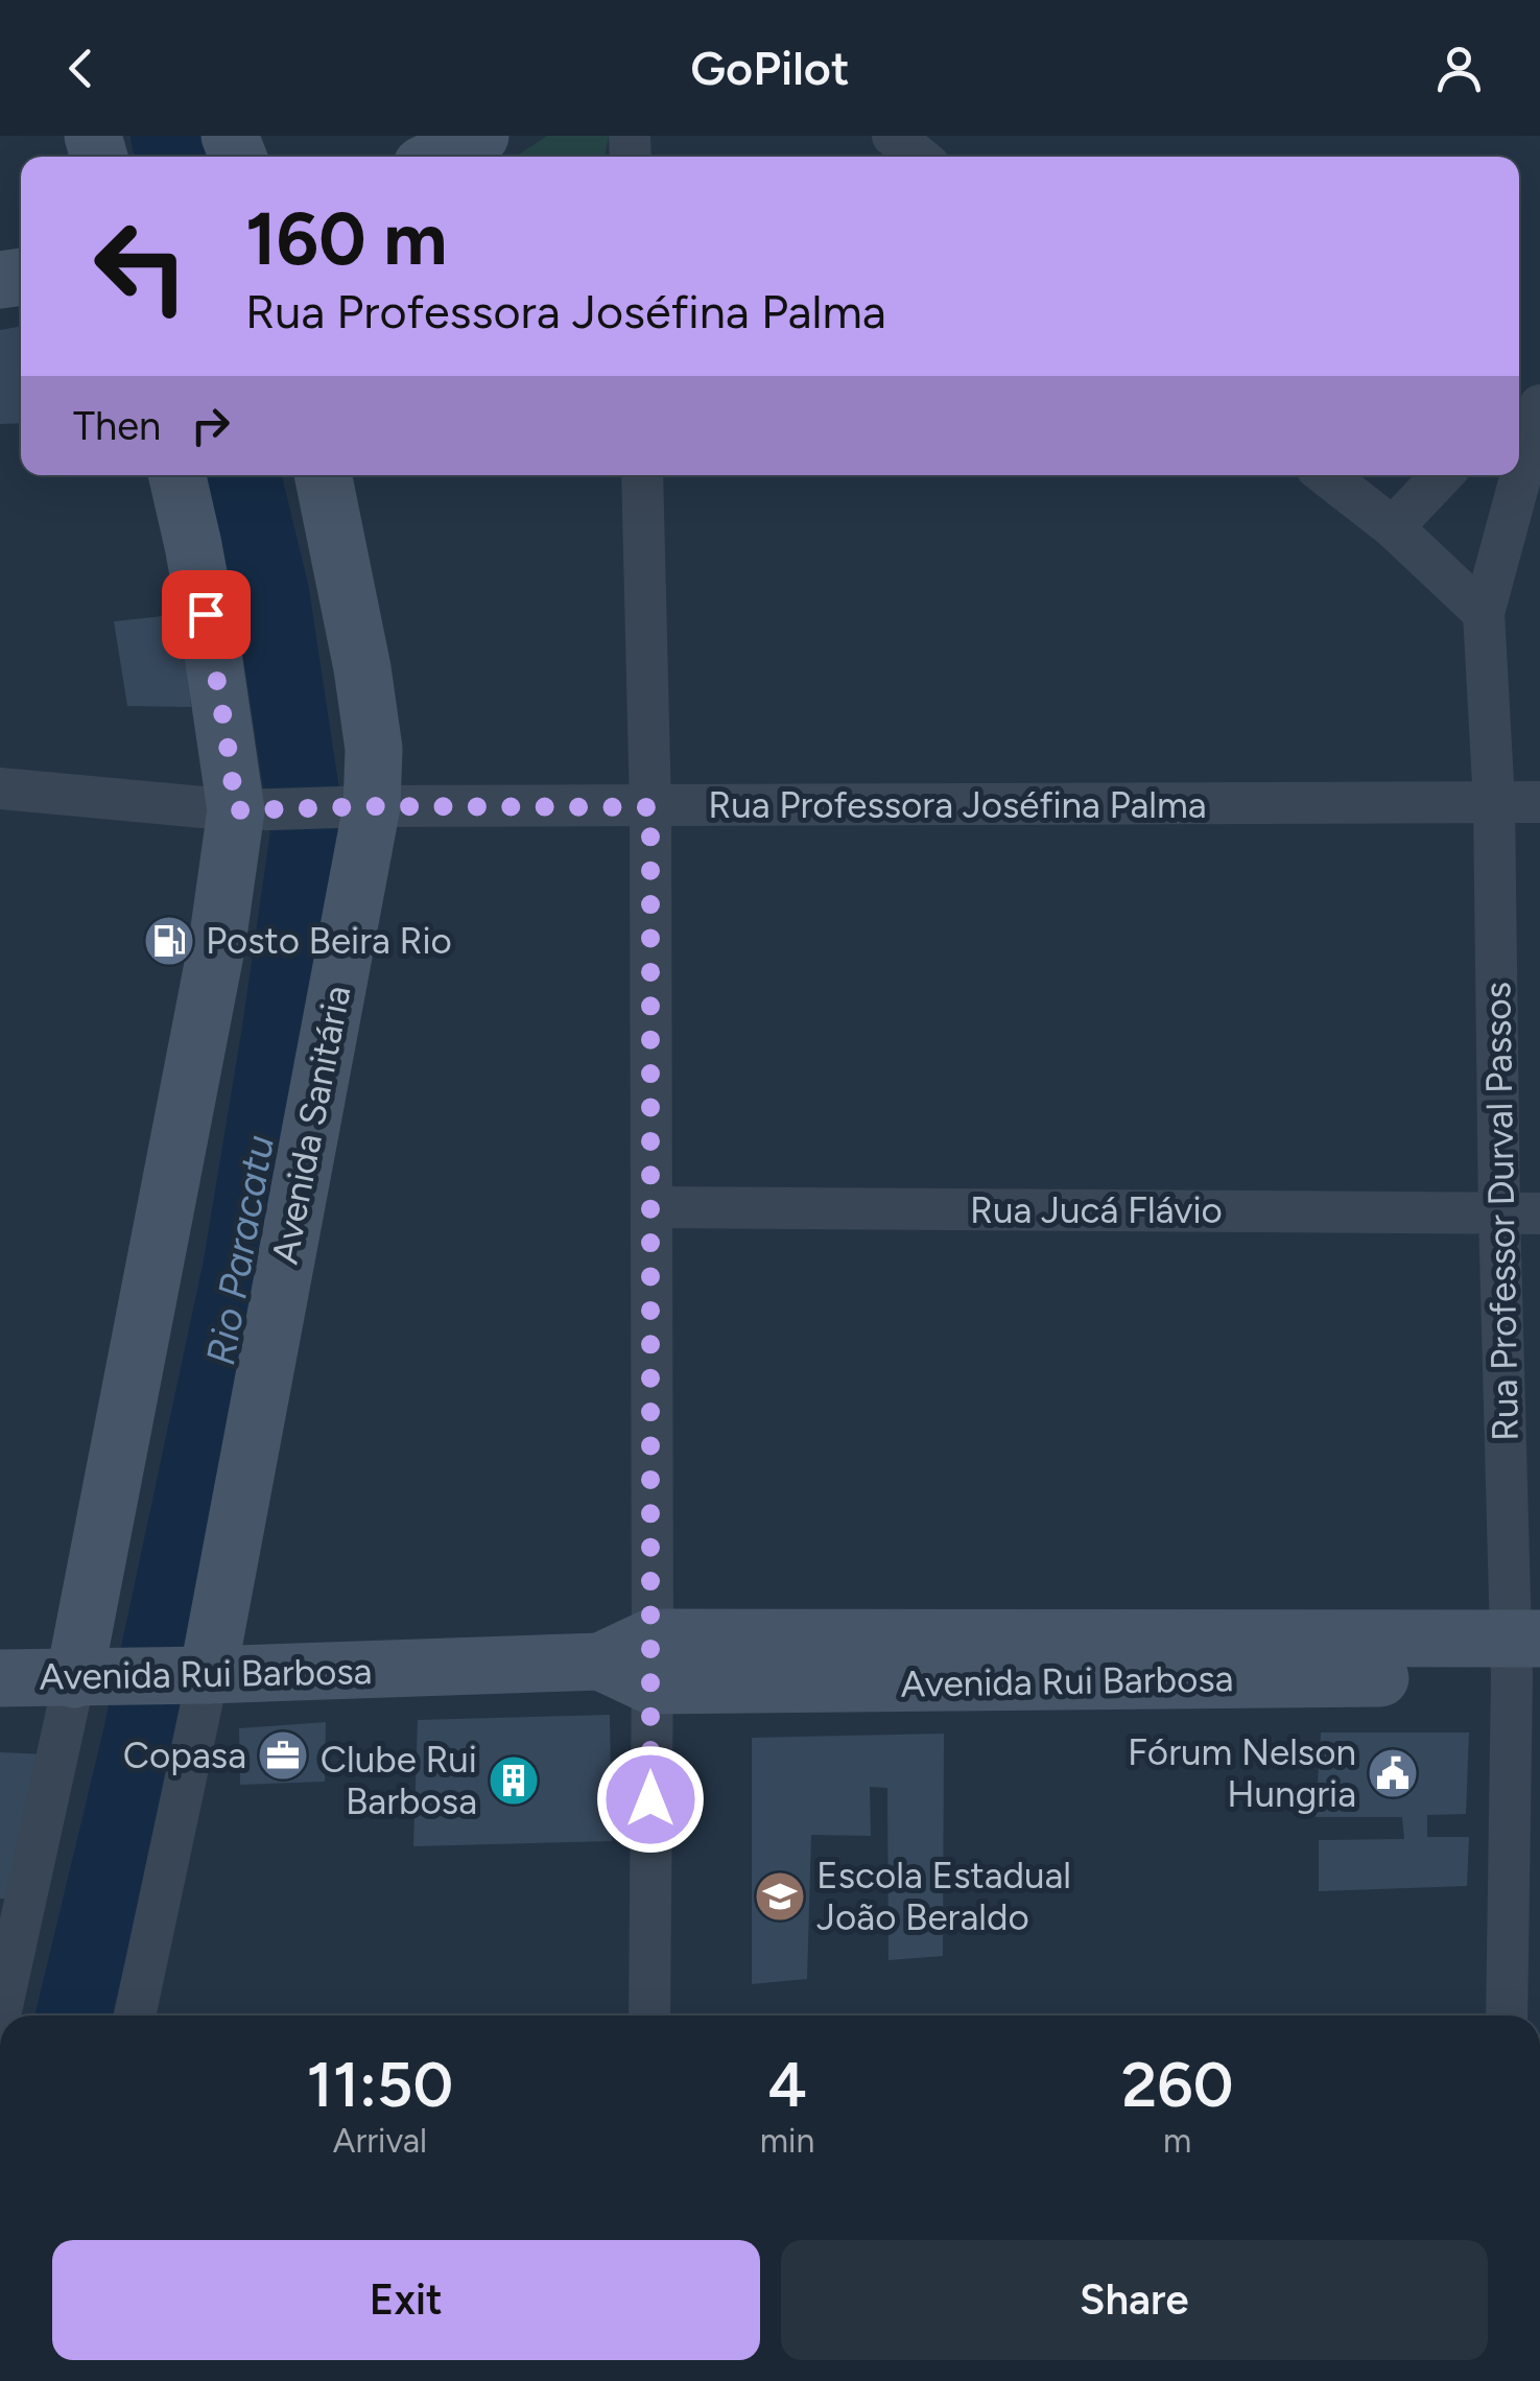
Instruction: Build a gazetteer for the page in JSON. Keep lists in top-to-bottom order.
{
  "streets": {
    "street": [
      "Rua Professora Joséfina Palma",
      "Avenida Sanitária",
      "Rua Jucá Flávio",
      "Rua Professor Durval Passos",
      "Avenida Rui Barbosa"
    ]
  },
  "crossings": [
    ["Rua Professora Joséfina Palma", "Avenida Sanitária"],
    ["Rua Professora Joséfina Palma", "Rua Professor Durval Passos"],
    ["Avenida Sanitária", "Avenida Rui Barbosa"],
    ["Rua Jucá Flávio", "Rua Professor Durval Passos"],
    ["Rua Professor Durval Passos", "Avenida Rui Barbosa"]
  ],
  "water": ["Rio Paracatu"],
  "places": {
    "fuel station": ["Posto Beira Rio"],
    "office": ["Copasa"],
    "public building": ["Fórum Nelson Hungria"],
    "building": ["Clube Rui Barbosa"],
    "school or university": ["Escola Estadual João Beraldo"]
  },
  "page": {
    "header": "GoPilot",
    "turn": ["160 m", "Rua Professora Joséfina Palma"],
    "then": "Then",
    "eta": [
      "11:50",
      "Arrival",
      "4",
      "min",
      "260",
      "m"
    ],
    "buttons": ["Exit", "Share"]
  }
}
